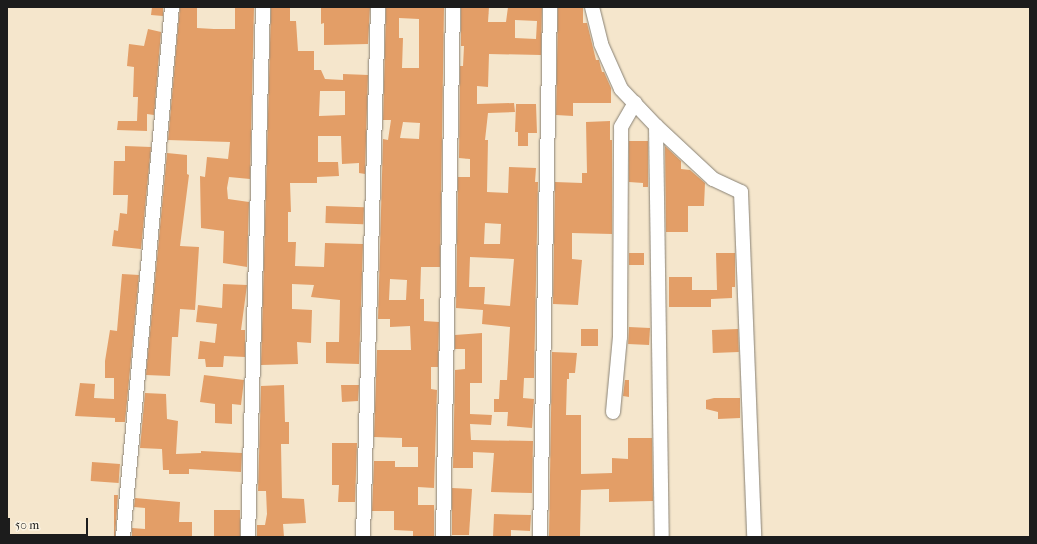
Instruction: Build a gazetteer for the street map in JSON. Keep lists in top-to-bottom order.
{
  "scale_bar": "50 m"
}
